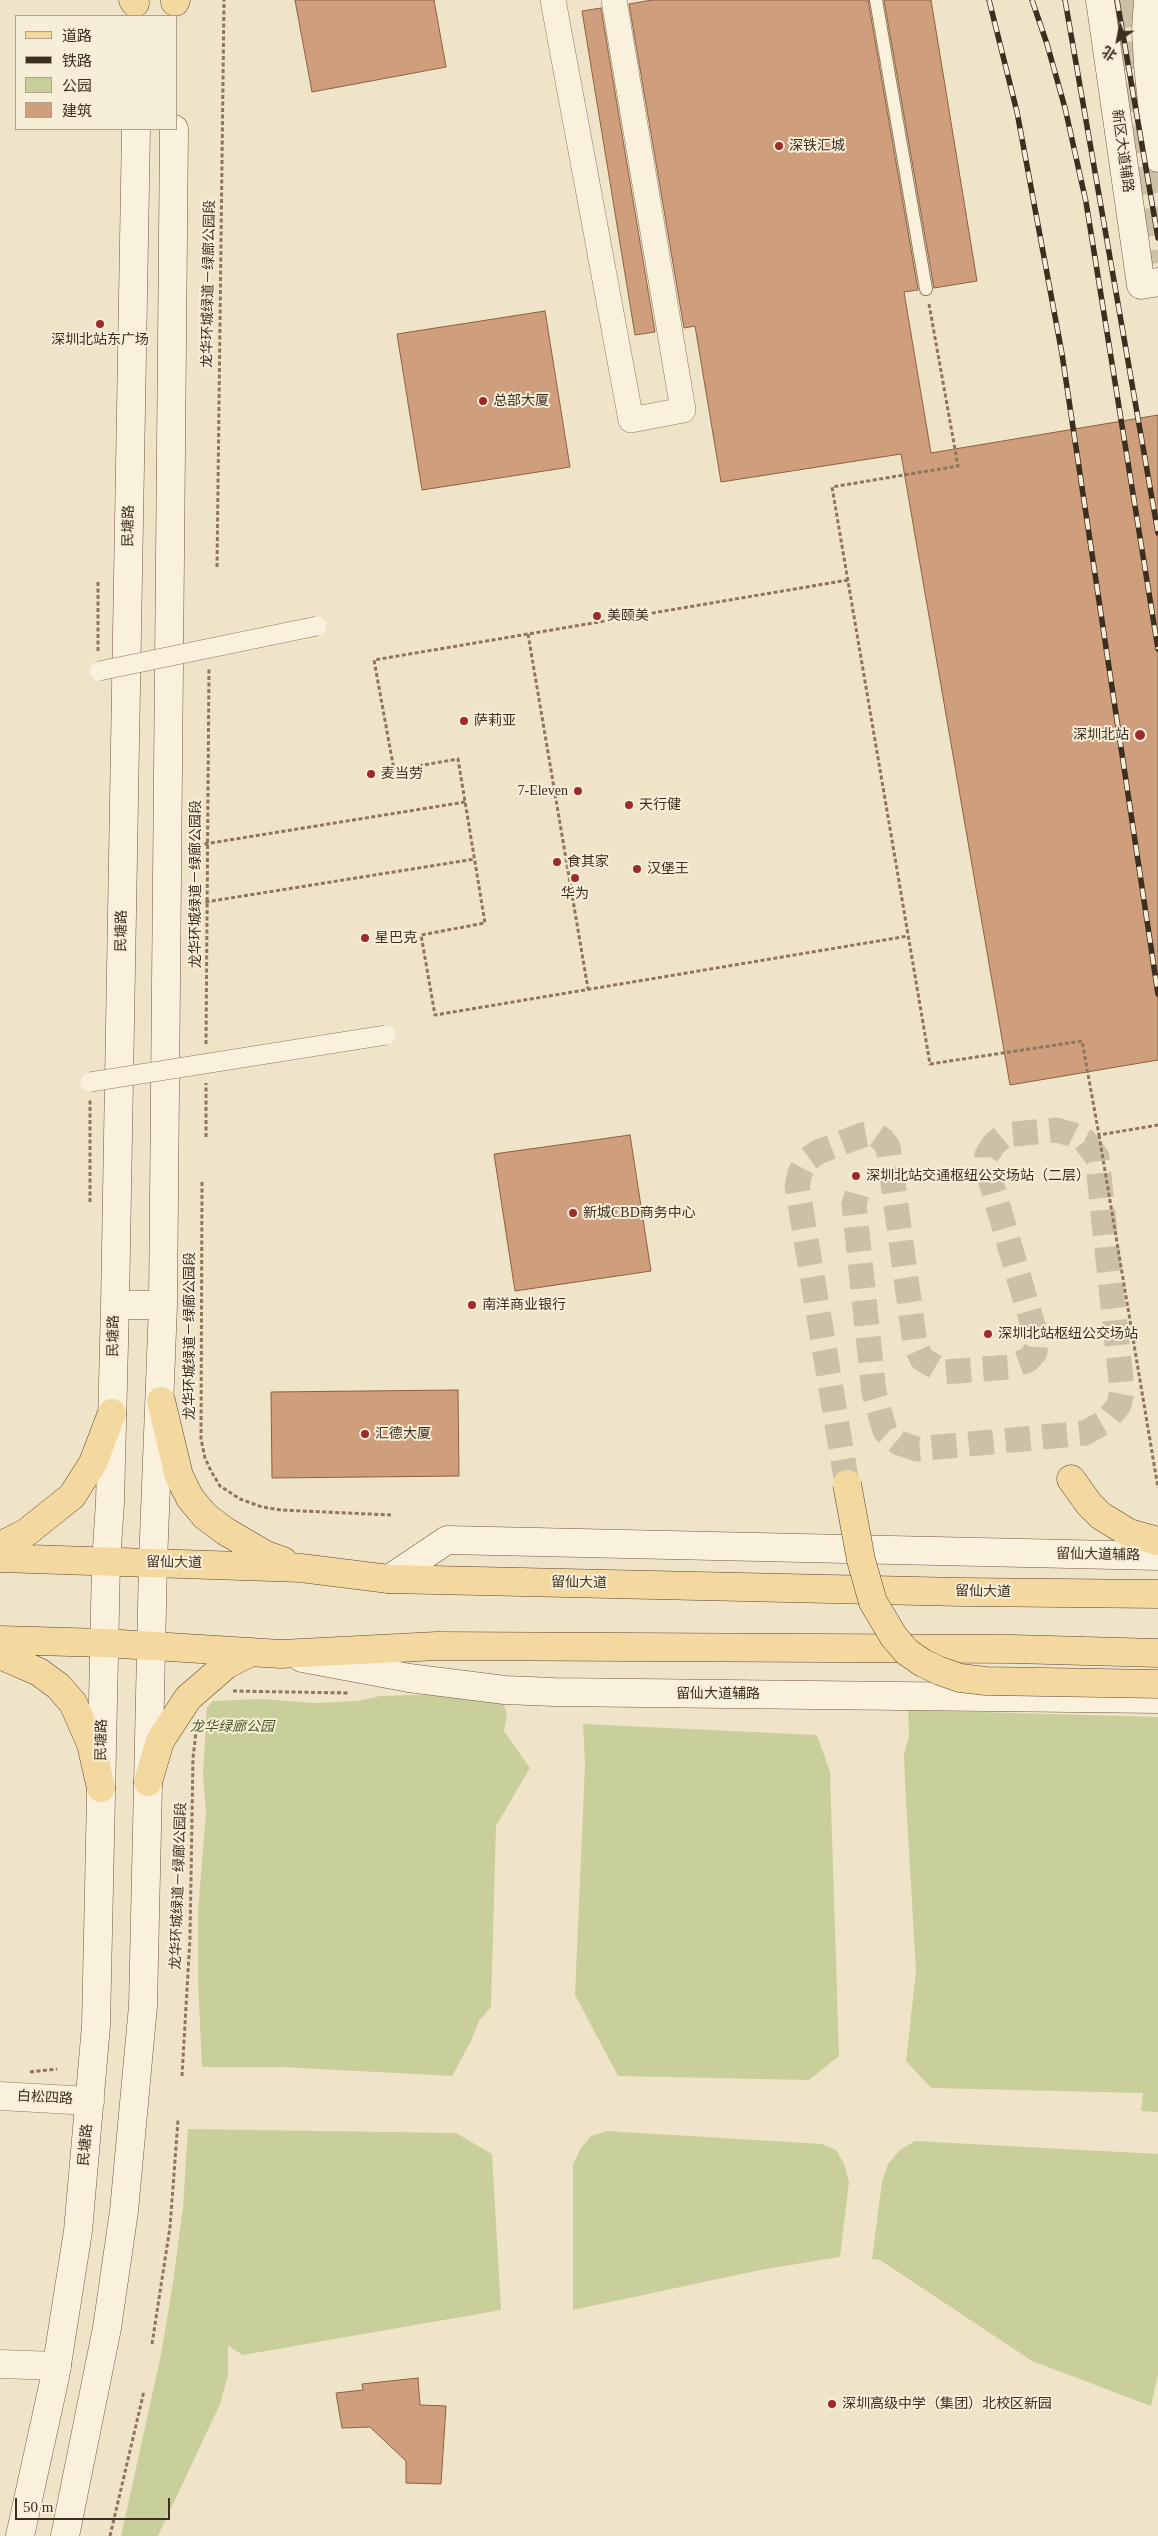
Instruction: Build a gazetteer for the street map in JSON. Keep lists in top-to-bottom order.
{
  "streets": {
    "main road": [
      "新区大道辅路",
      "民塘路",
      "留仙大道辅路",
      "留仙大道",
      "白松四路"
    ],
    "path": ["龙华环城绿道－绿廊公园段"]
  },
  "crossings": [
    ["民塘路", "留仙大道"],
    ["民塘路", "白松四路"],
    ["留仙大道辅路", "留仙大道"]
  ],
  "parks": ["龙华绿廊公园"],
  "places": [
    "深铁汇城",
    "深圳北站东广场",
    "总部大厦",
    "美颐美",
    "萨莉亚",
    "深圳北站",
    "麦当劳",
    "7-Eleven",
    "天行健",
    "食其家",
    "汉堡王",
    "华为",
    "星巴克",
    "深圳北站交通枢纽公交场站（二层）",
    "新城CBD商务中心",
    "南洋商业银行",
    "深圳北站枢纽公交场站",
    "汇德大厦",
    "深圳高级中学（集团）北校区新园"
  ],
  "legend": [
    "道路",
    "铁路",
    "公园",
    "建筑"
  ],
  "scale_bar": "50 m",
  "north": "bottom left"
}
